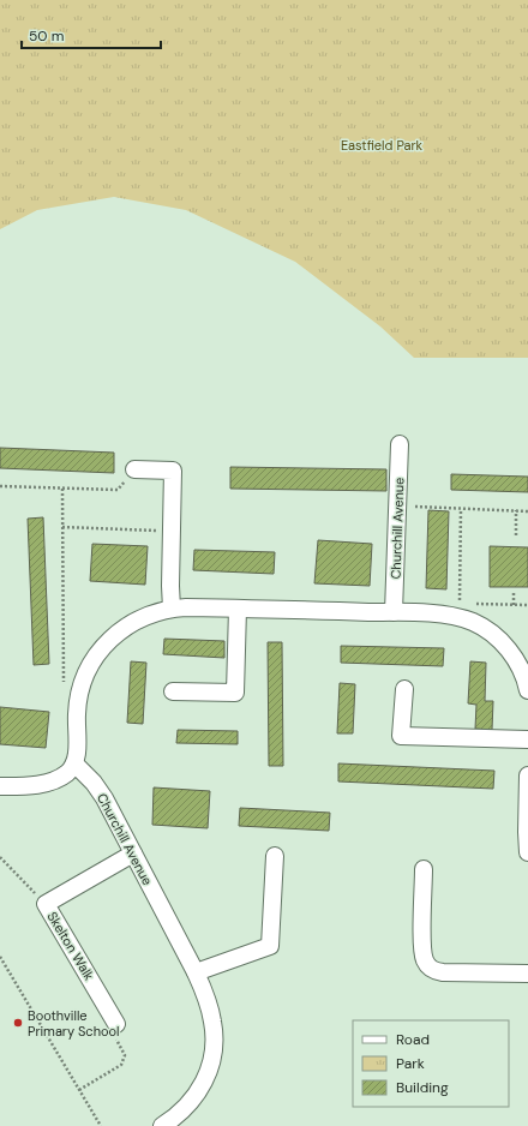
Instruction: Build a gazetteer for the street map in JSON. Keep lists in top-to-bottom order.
{
  "streets": {
    "street": ["Churchill Avenue", "Skelton Walk"]
  },
  "crossings": [
    ["Churchill Avenue", "Skelton Walk"]
  ],
  "parks": ["Eastfield Park"],
  "places": ["Boothville Primary School"],
  "legend": ["Road", "Park", "Building"],
  "scale_bar": "50 m"
}
